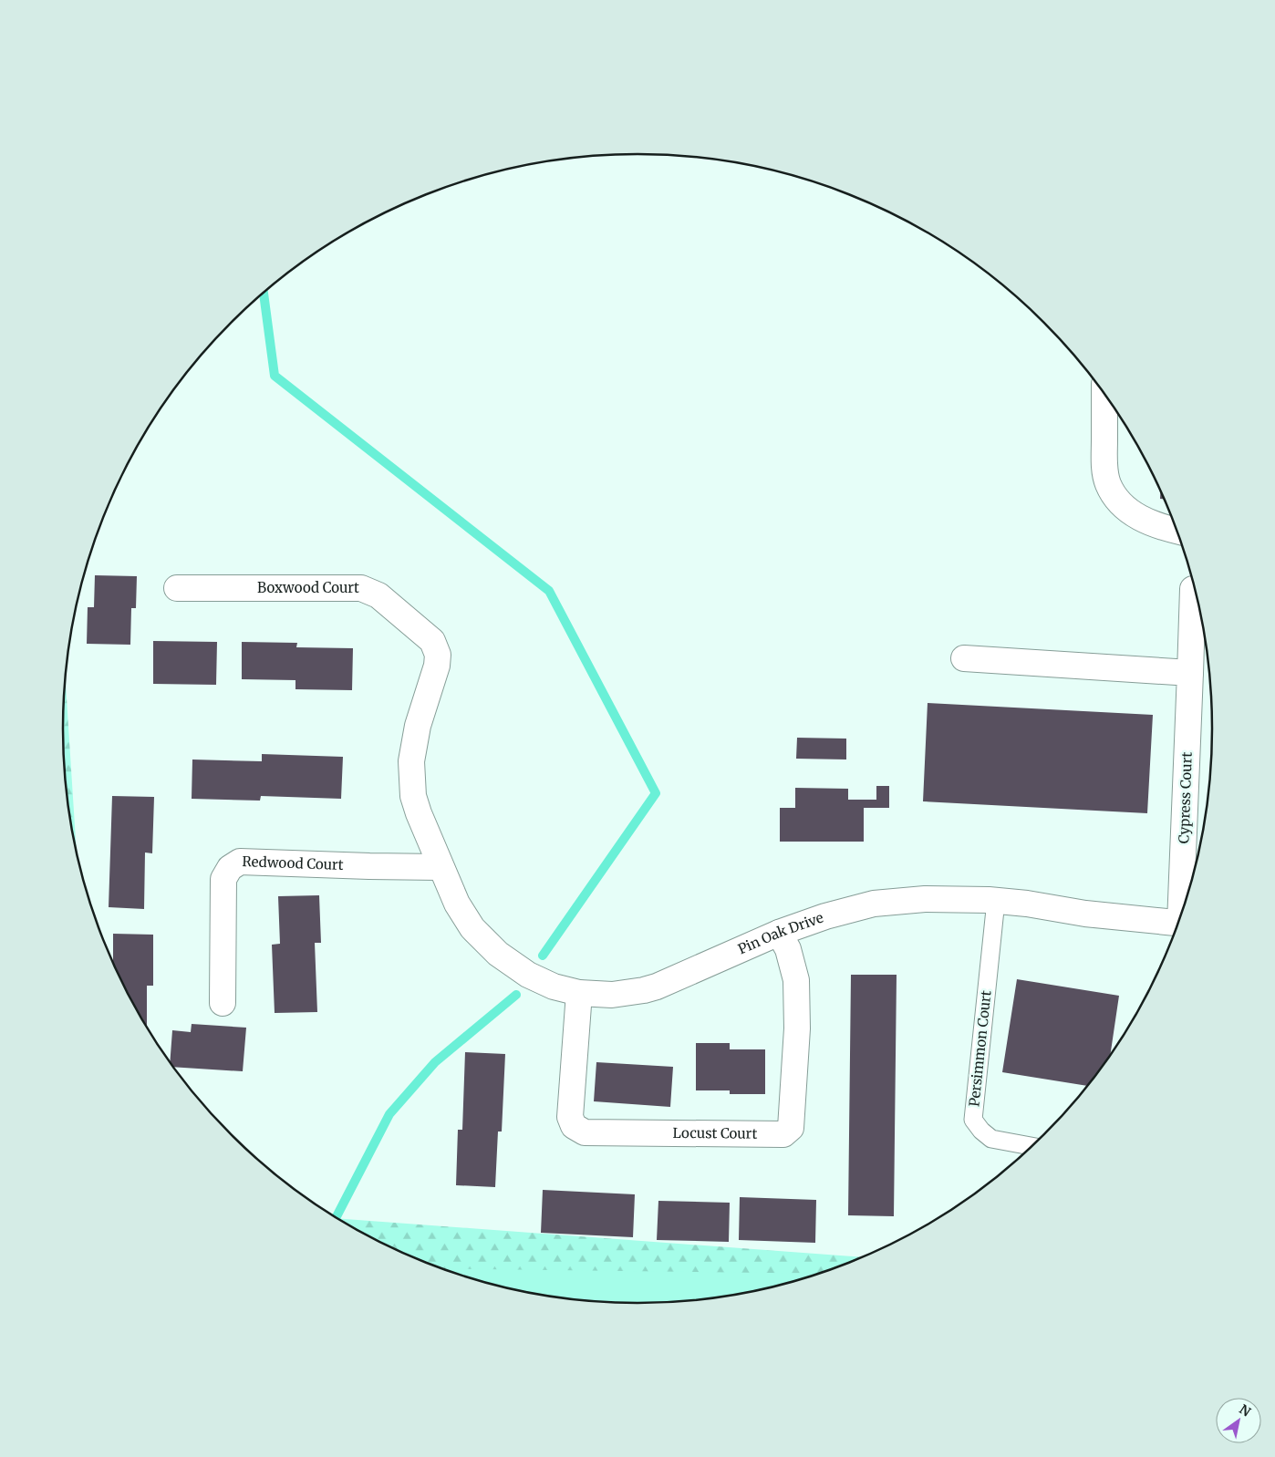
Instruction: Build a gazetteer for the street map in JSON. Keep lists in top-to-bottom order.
{
  "streets": {
    "street": [
      "Boxwood Court",
      "Cypress Court",
      "Redwood Court",
      "Pin Oak Drive",
      "Locust Court"
    ],
    "lane": ["Persimmon Court"]
  },
  "crossings": [
    ["Boxwood Court", "Redwood Court"],
    ["Boxwood Court", "Pin Oak Drive"],
    ["Redwood Court", "Pin Oak Drive"],
    ["Pin Oak Drive", "Persimmon Court"],
    ["Pin Oak Drive", "Locust Court"]
  ],
  "north": "top right"
}
